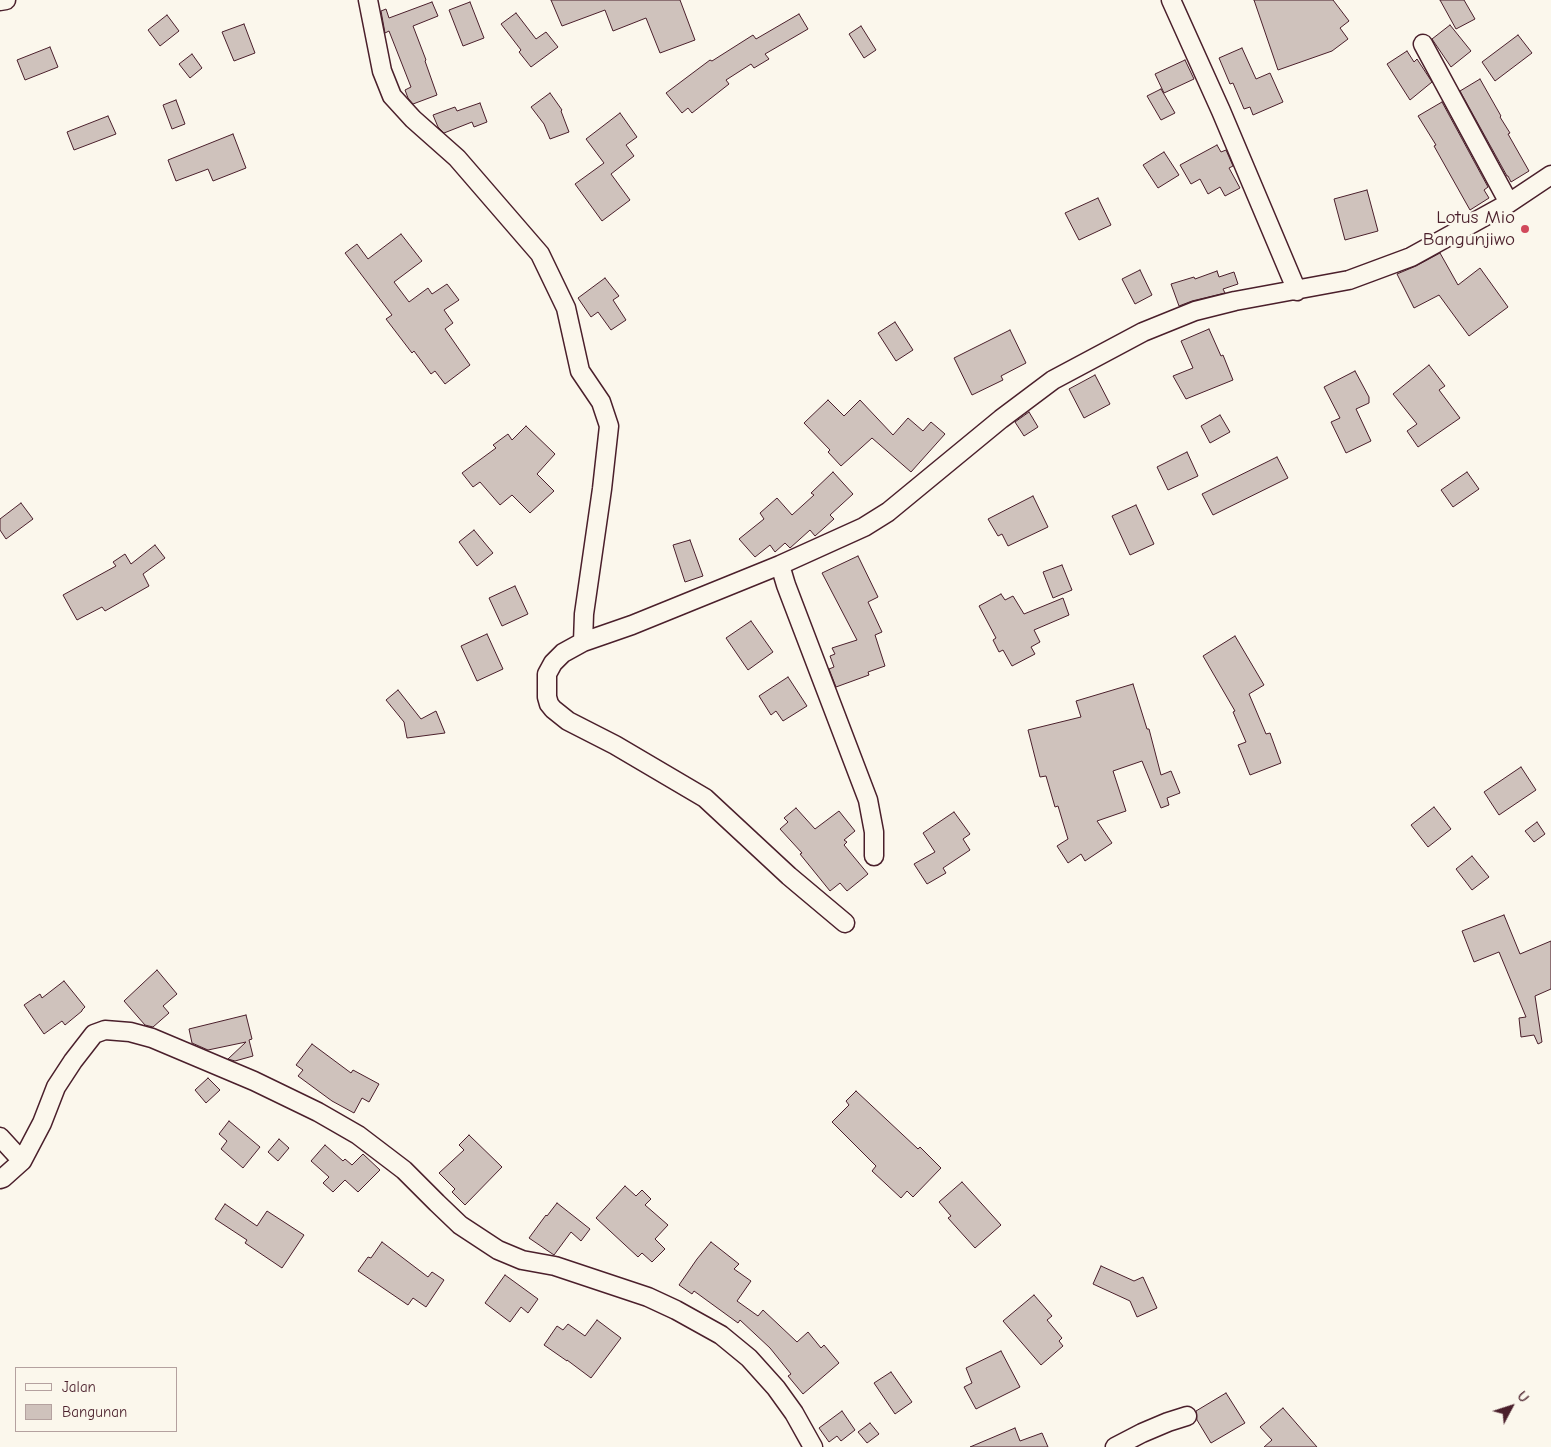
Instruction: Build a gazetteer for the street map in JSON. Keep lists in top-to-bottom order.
{
  "places": ["Lotus Mio Bangunjiwo"],
  "legend": ["Jalan", "Bangunan"],
  "north": "top right"
}
